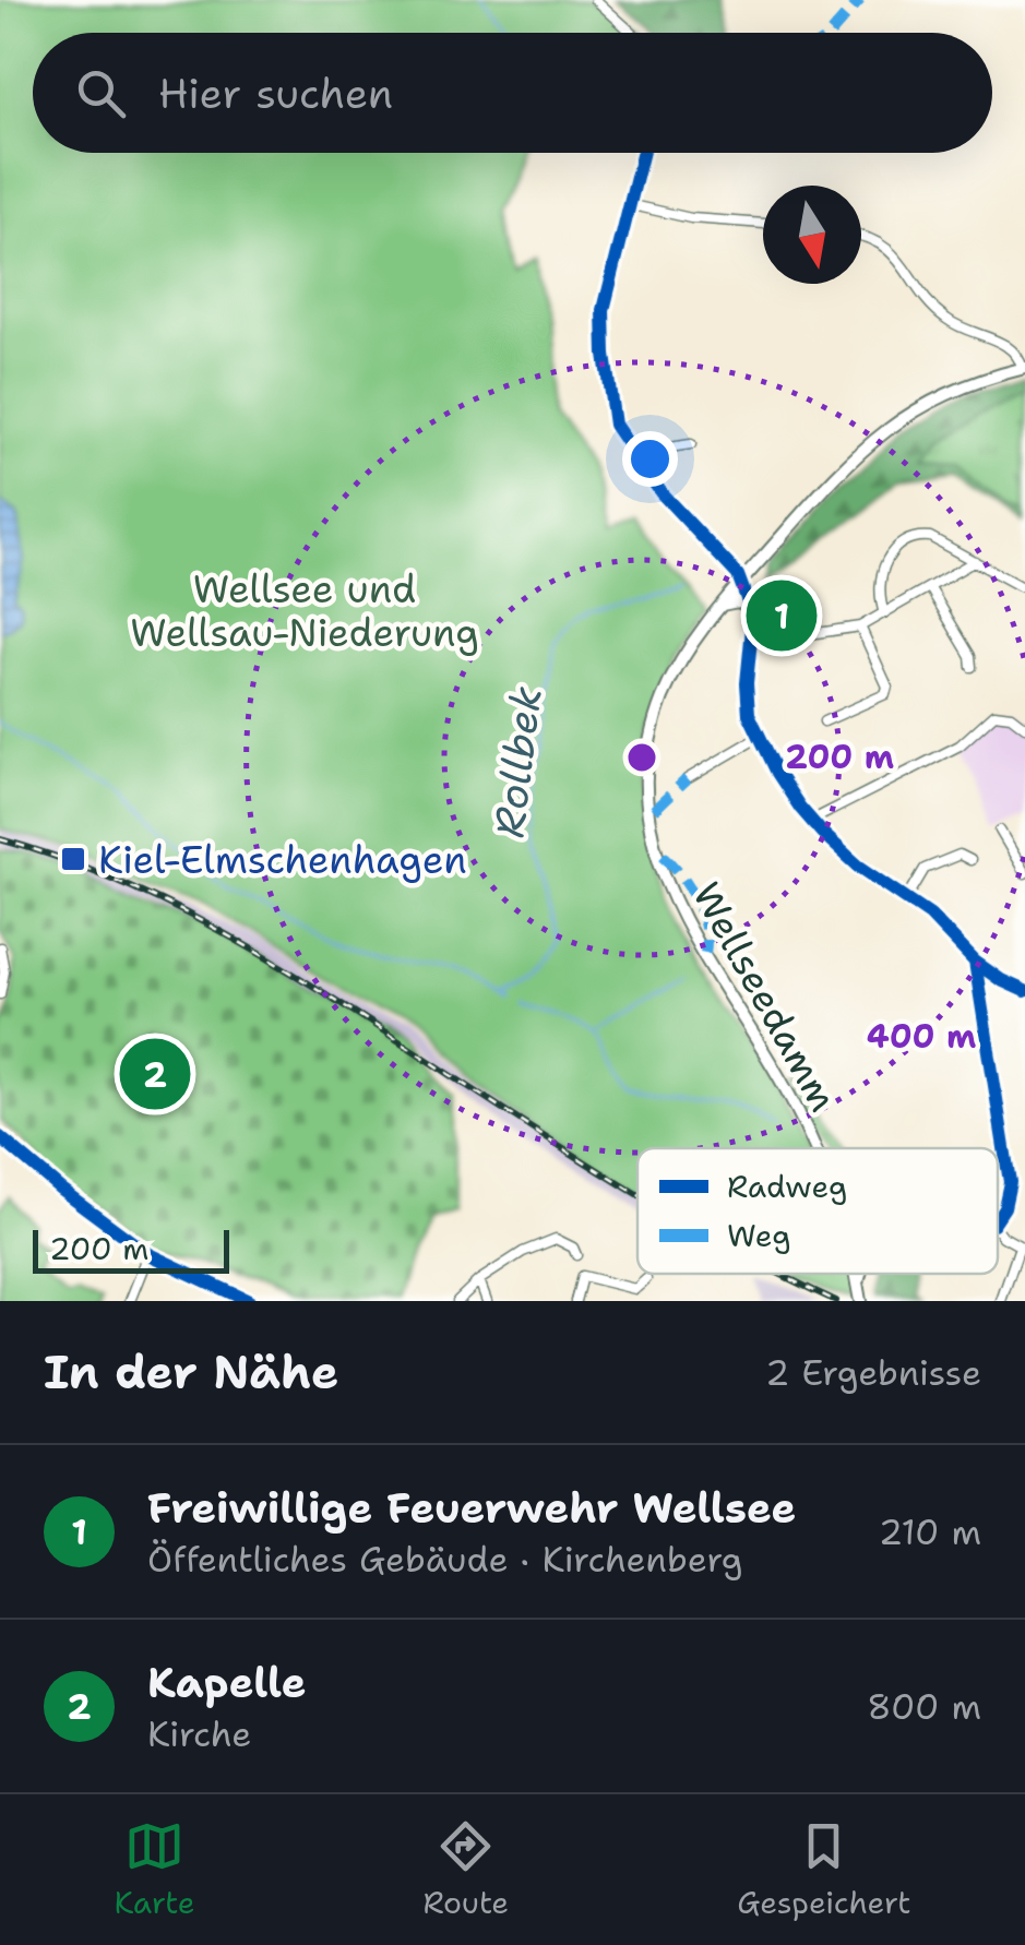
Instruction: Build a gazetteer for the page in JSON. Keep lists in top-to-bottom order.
{
  "streets": {
    "main road": ["Wellseedamm"]
  },
  "water": ["Rollbek"],
  "parks": ["Wellsee und Wellsau-Niederung"],
  "places": {
    "transit": ["Kiel-Elmschenhagen"]
  },
  "legend": ["Radweg", "Weg"],
  "scale_bar": "200 m",
  "north": "bottom",
  "page": {
    "search": "Hier suchen",
    "pins": ["1", "2"],
    "scale": "200 m",
    "heading": ["In der Nähe", "2 Ergebnisse"],
    "list": [
      {
        "mark": "1",
        "name": "Freiwillige Feuerwehr Wellsee",
        "note": "Öffentliches Gebäude · Kirchenberg",
        "value": "210 m"
      },
      {
        "mark": "2",
        "name": "Kapelle",
        "note": "Kirche",
        "value": "800 m"
      }
    ],
    "nav": ["Karte", "Route", "Gespeichert"]
  },
  "rings": ["200 m", "400 m"]
}
